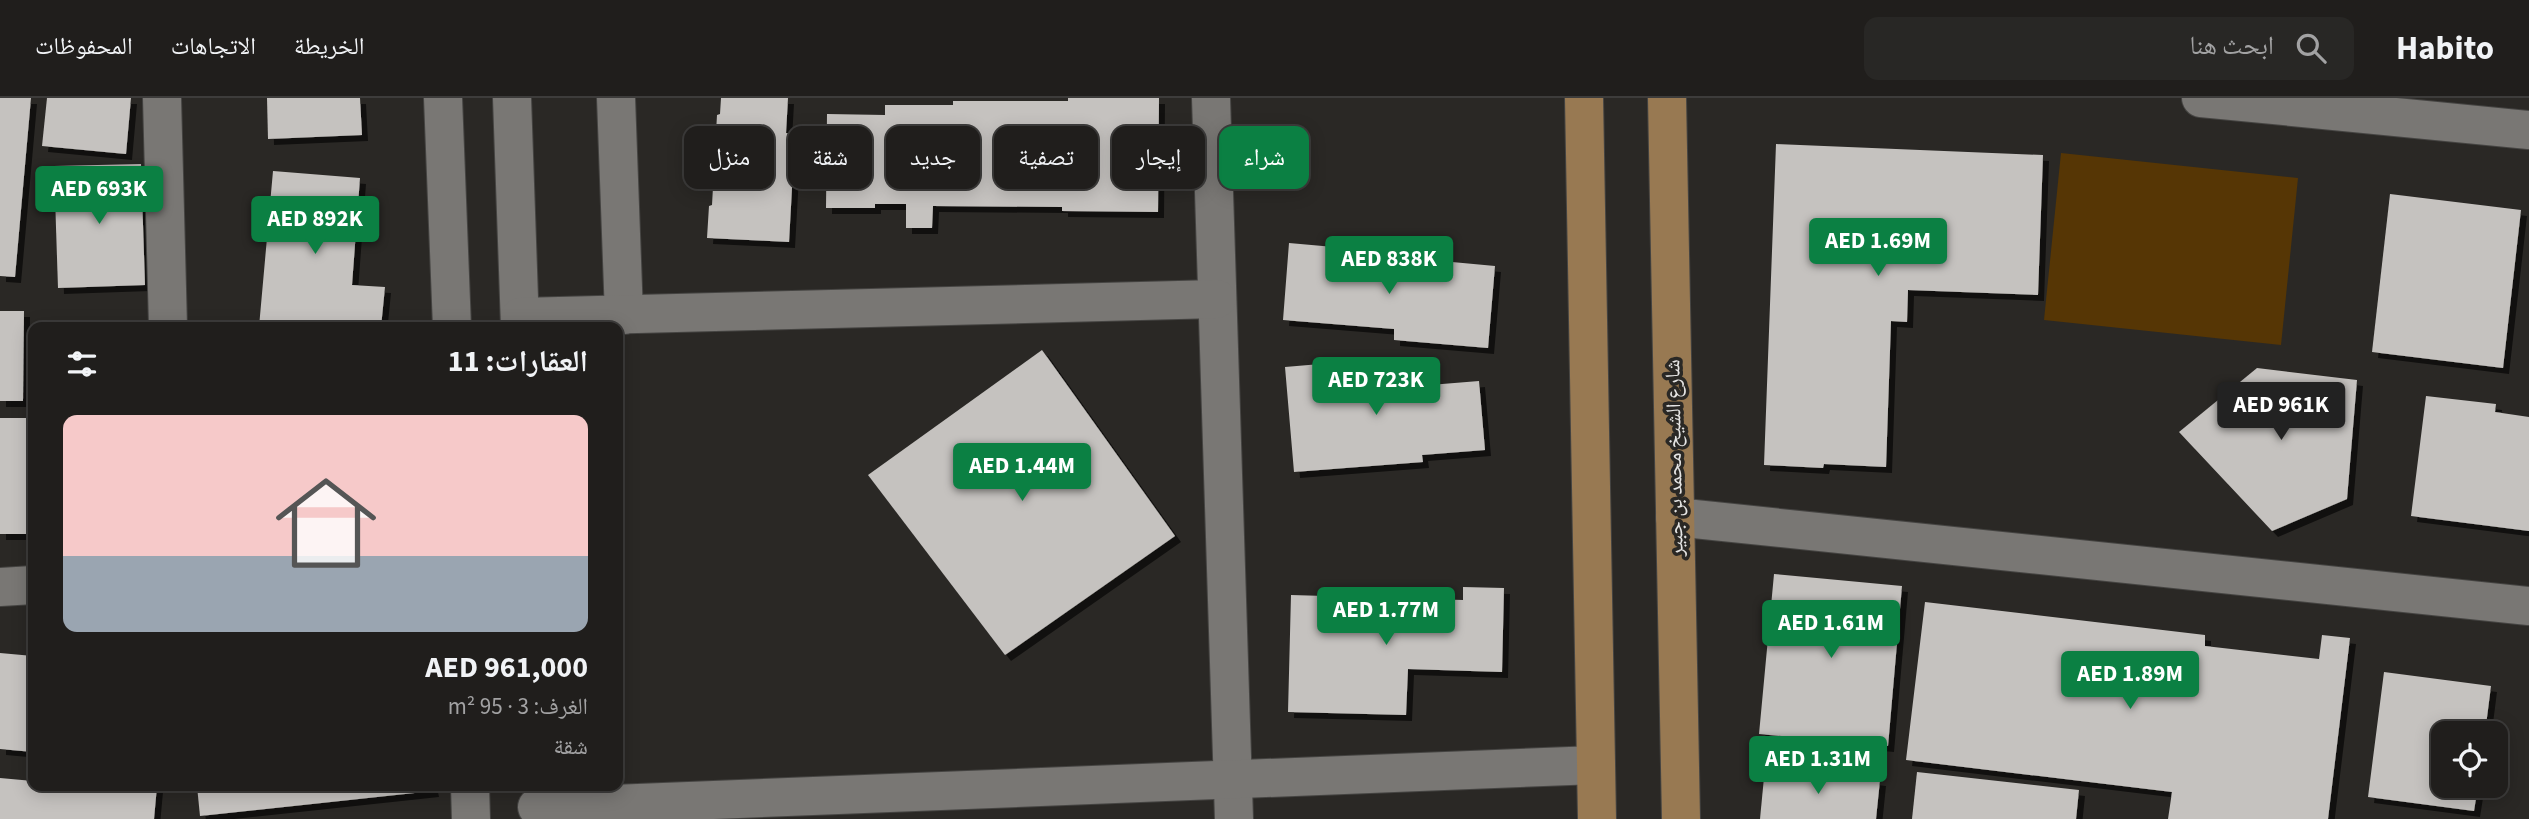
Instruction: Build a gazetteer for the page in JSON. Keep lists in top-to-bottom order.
{
  "streets": {
    "main road": ["شارع الشيخ محمد بن جبير"]
  },
  "page": {
    "header": "Habito",
    "search": "ابحث هنا",
    "nav": ["الخريطة", "الاتجاهات", "المحفوظات"],
    "chip": [
      "شراء",
      "إيجار",
      "تصفية",
      "جديد",
      "شقة",
      "منزل"
    ],
    "price": [
      "AED 693K",
      "AED 892K",
      "AED 1.69M",
      "AED 838K",
      "AED 723K",
      "AED 961K",
      "AED 1.44M",
      "AED 1.77M",
      "AED 1.61M",
      "AED 1.89M",
      "AED 1.31M"
    ],
    "heading": "العقارات: 11",
    "list": [
      {
        "name": "AED 961,000",
        "note": "الغرف: 3 · 95 m² · شقة"
      }
    ]
  }
}
